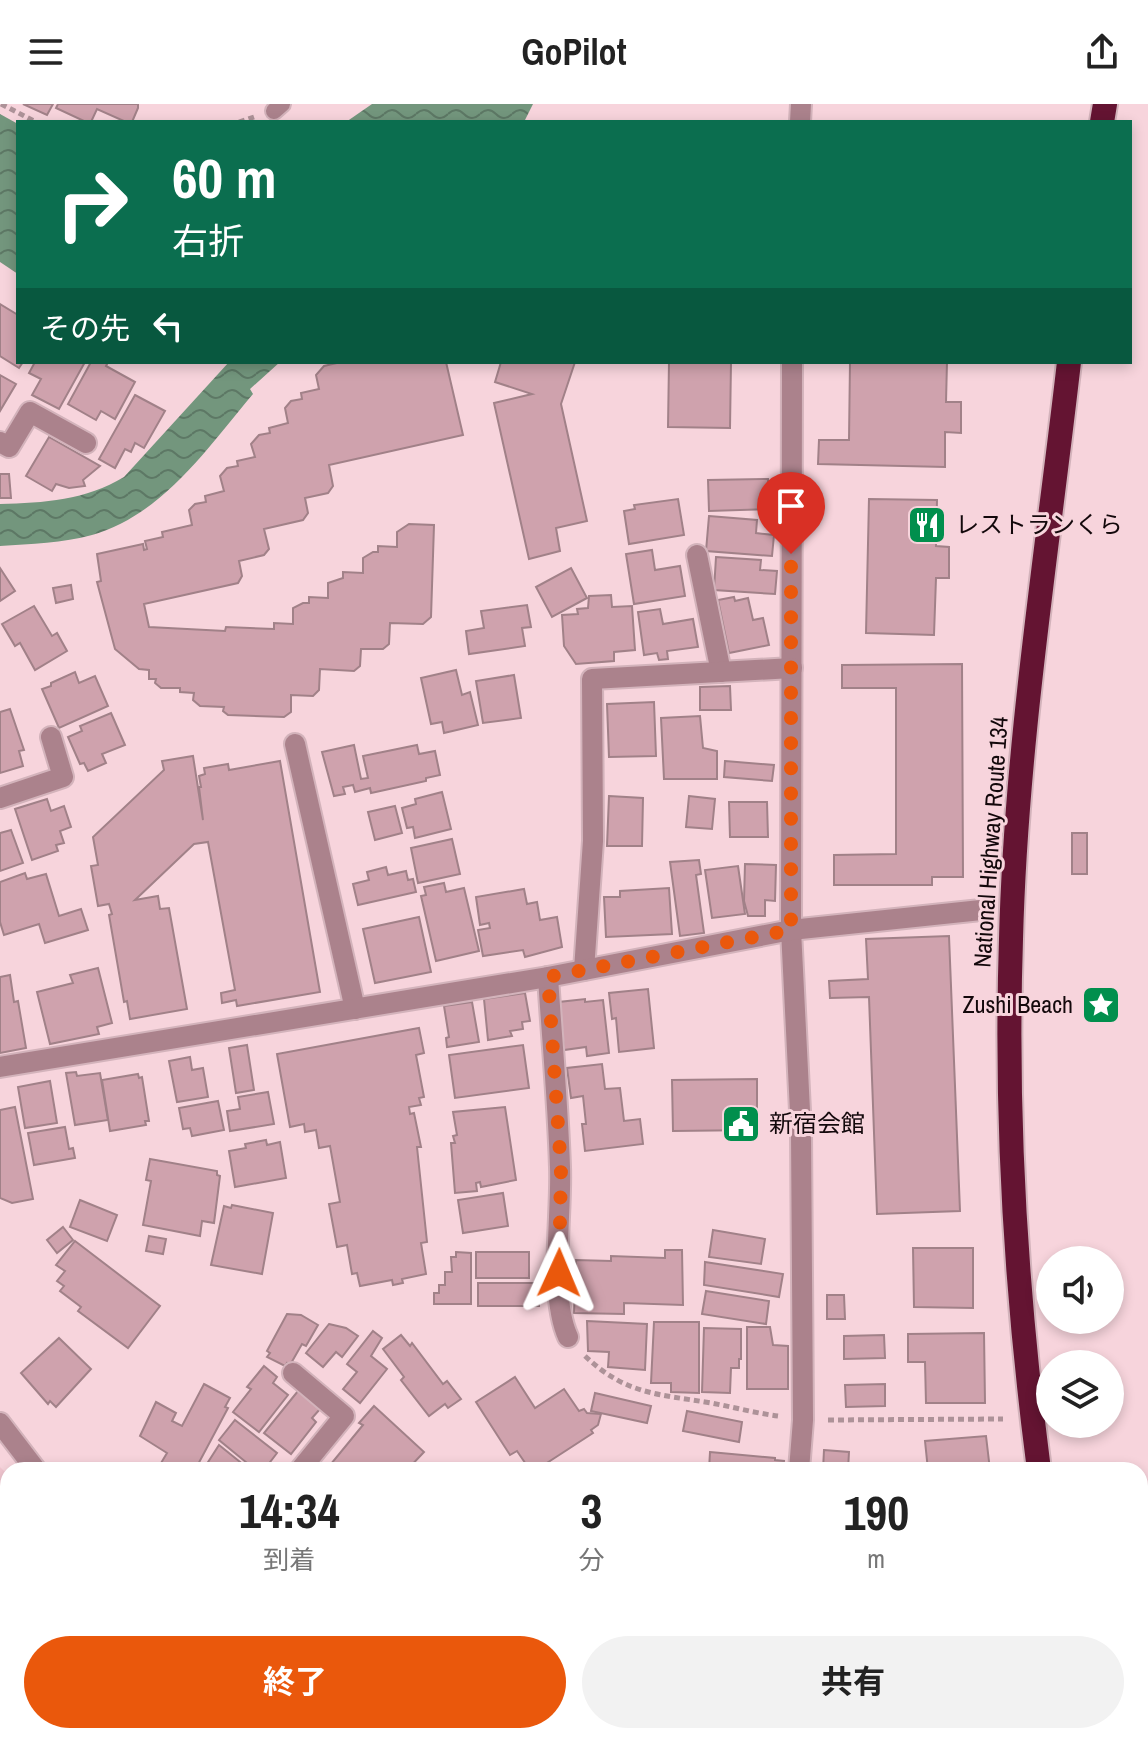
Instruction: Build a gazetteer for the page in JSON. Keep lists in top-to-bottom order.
{
  "streets": {
    "highway": ["National Highway Route 134"]
  },
  "places": {
    "restaurant": ["レストランくら"],
    "place": ["Zushi Beach"],
    "public building": ["新宿会館"]
  },
  "page": {
    "header": "GoPilot",
    "turn": ["60 m", "右折"],
    "then": "その先",
    "eta": [
      "14:34",
      "到着",
      "3",
      "分",
      "190",
      "m"
    ],
    "buttons": ["終了", "共有"]
  }
}
